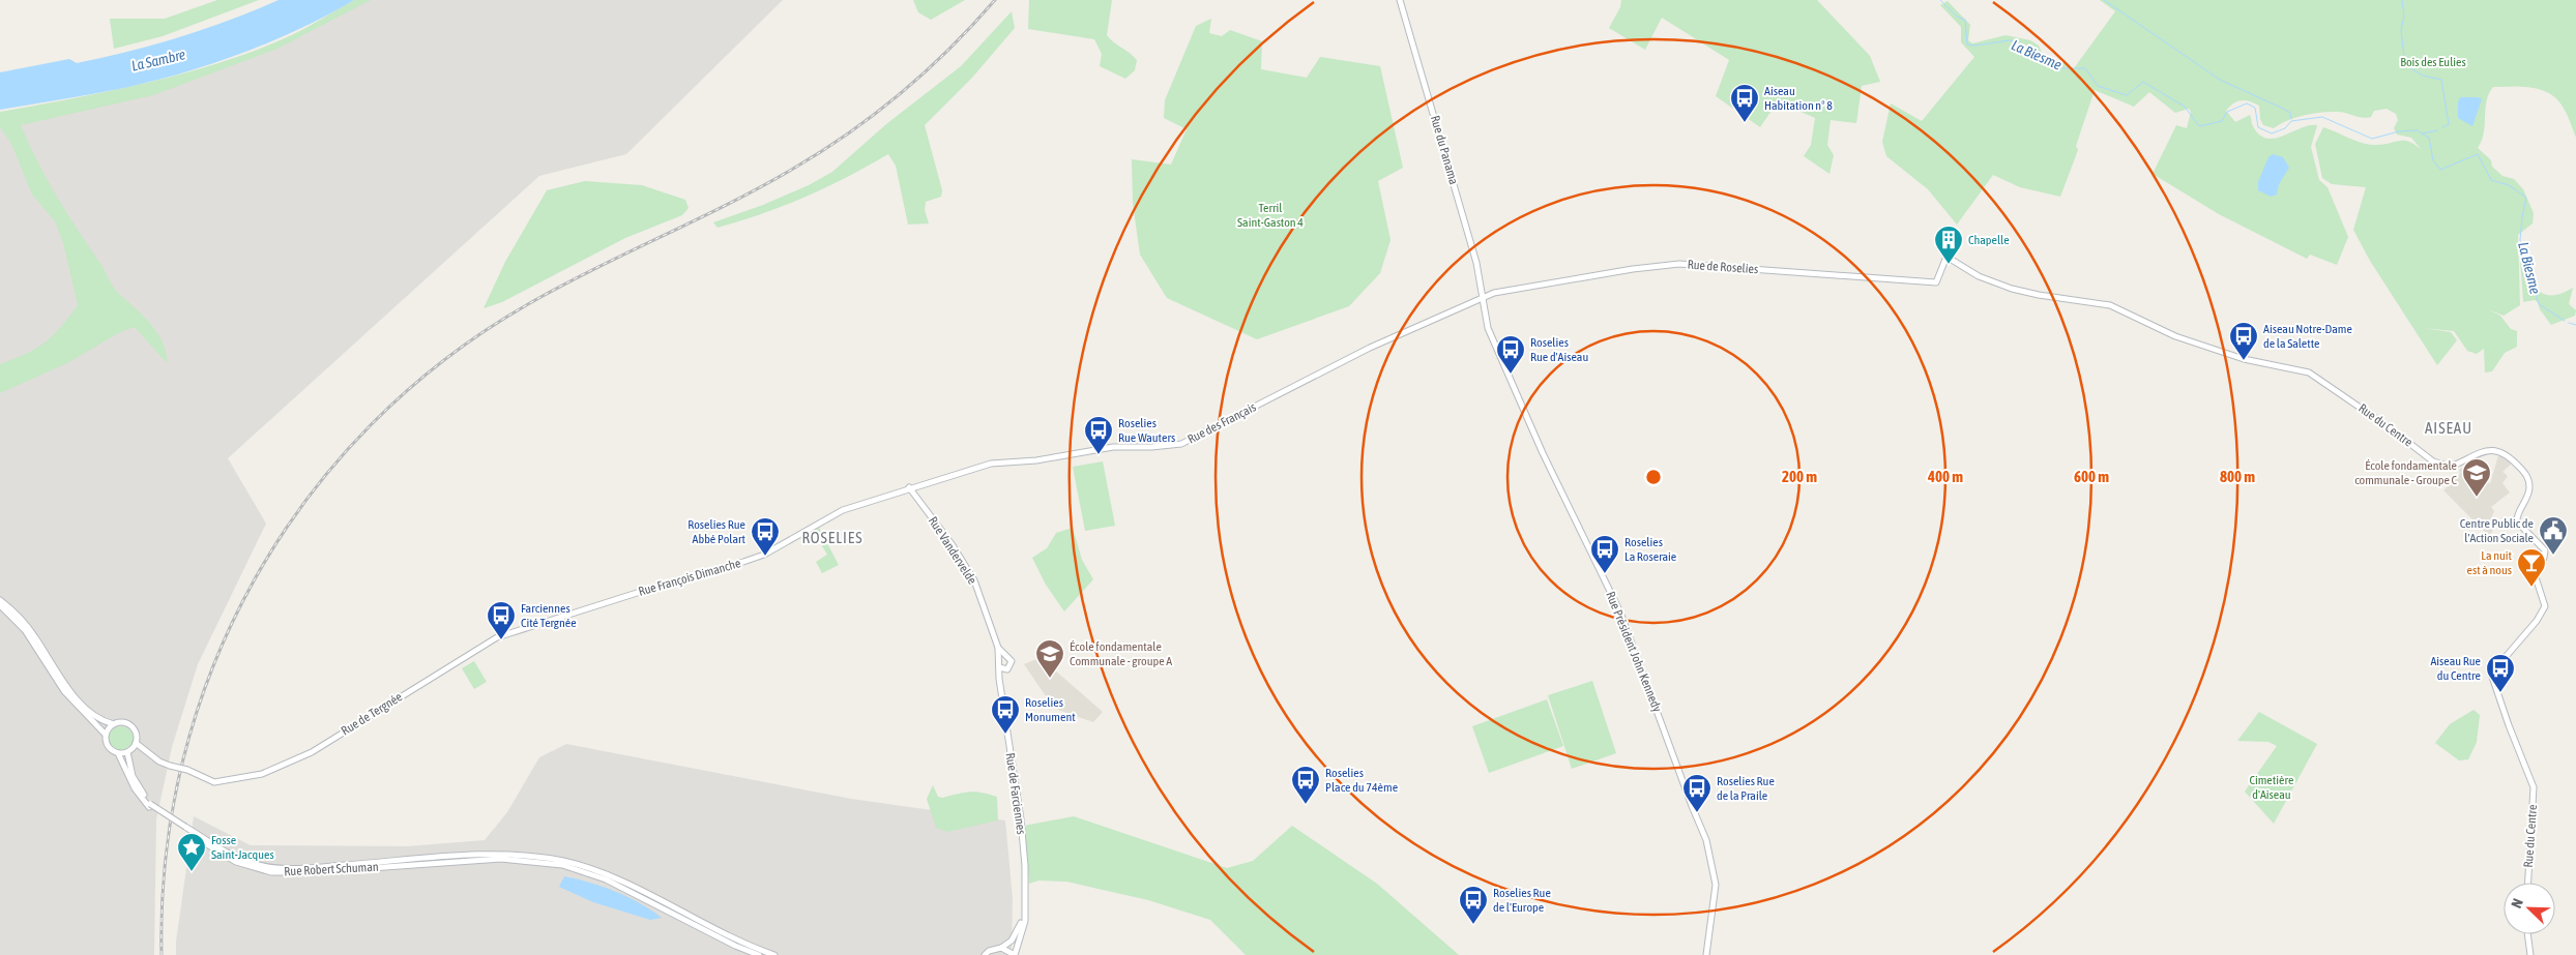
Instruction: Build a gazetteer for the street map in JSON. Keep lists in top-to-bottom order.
{
  "streets": {
    "street": [
      "Rue du Panama",
      "Rue de Roselies",
      "Rue des Français",
      "Rue du Centre",
      "Rue Vandervelde",
      "Rue François Dimanche",
      "Rue Président John Kennedy",
      "Rue de Tergnée",
      "Rue de Farciennes",
      "Rue Robert Schuman"
    ]
  },
  "crossings": [
    ["Rue du Panama", "Rue de Roselies"],
    ["Rue du Panama", "Rue des Français"],
    ["Rue du Panama", "Rue Président John Kennedy"],
    ["Rue de Roselies", "Rue des Français"],
    ["Rue de Roselies", "Rue du Centre"],
    ["Rue de Roselies", "Rue Président John Kennedy"],
    ["Rue des Français", "Rue Vandervelde"],
    ["Rue des Français", "Rue François Dimanche"],
    ["Rue des Français", "Rue Président John Kennedy"],
    ["Rue Vandervelde", "Rue François Dimanche"],
    ["Rue Vandervelde", "Rue de Farciennes"],
    ["Rue François Dimanche", "Rue de Tergnée"],
    ["Rue de Tergnée", "Rue Robert Schuman"]
  ],
  "districts": ["AISEAU", "ROSELIES"],
  "water": ["La Biesme", "La Sambre"],
  "parks": ["Bois des Eulies", "Terril Saint-Gaston 4", "Cimetière d'Aiseau"],
  "places": {
    "bus stop": [
      "Aiseau Habitation n° 8",
      "Aiseau Notre-Dame de la Salette",
      "Roselies Rue d'Aiseau",
      "Roselies Rue Wauters",
      "Roselies Rue Abbé Polart",
      "Roselies La Roseraie",
      "Farciennes Cité Tergnée",
      "Aiseau Rue du Centre",
      "Roselies Monument",
      "Roselies Place du 74ème",
      "Roselies Rue de la Praile",
      "Roselies Rue de l'Europe"
    ],
    "building": ["Chapelle"],
    "school or university": ["École fondamentale communale - Groupe C", "École fondamentale Communale - groupe A"],
    "public building": ["Centre Public de l'Action Sociale"],
    "bar": ["La nuit est à nous"],
    "place": ["Fosse Saint-Jacques"]
  },
  "north": "top left",
  "rings": [
    "200 m",
    "400 m",
    "600 m",
    "800 m"
  ]
}
